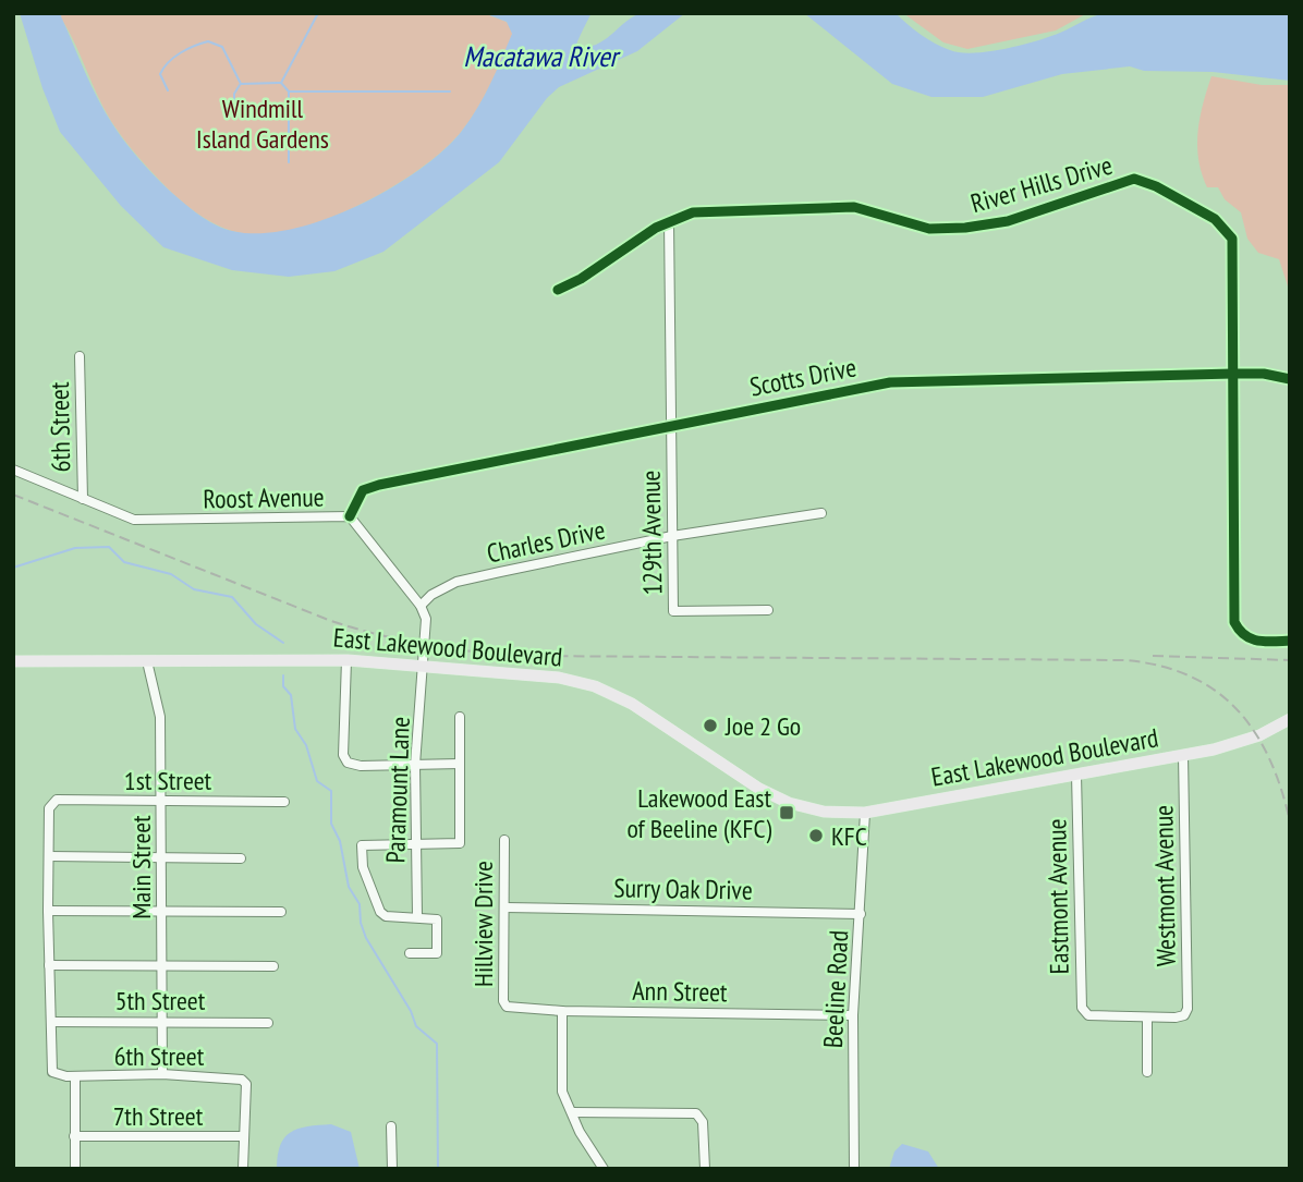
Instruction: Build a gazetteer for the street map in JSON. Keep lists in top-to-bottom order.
{
  "streets": {
    "main road": ["East Lakewood Boulevard"],
    "street": [
      "River Hills Drive",
      "Scotts Drive",
      "6th Street",
      "Roost Avenue",
      "129th Avenue",
      "Charles Drive",
      "1st Street",
      "Paramount Lane",
      "Main Street",
      "Westmont Avenue",
      "Surry Oak Drive",
      "Eastmont Avenue",
      "Hillview Drive",
      "Beeline Road",
      "Ann Street",
      "5th Street",
      "7th Street"
    ]
  },
  "crossings": [
    ["River Hills Drive", "Scotts Drive"],
    ["River Hills Drive", "129th Avenue"],
    ["Scotts Drive", "Roost Avenue"],
    ["Scotts Drive", "129th Avenue"],
    ["6th Street", "Roost Avenue"],
    ["6th Street", "Main Street"],
    ["6th Street", "7th Street"],
    ["Roost Avenue", "Charles Drive"],
    ["Roost Avenue", "East Lakewood Boulevard"],
    ["Roost Avenue", "Paramount Lane"],
    ["129th Avenue", "Charles Drive"],
    ["East Lakewood Boulevard", "Paramount Lane"],
    ["East Lakewood Boulevard", "Main Street"],
    ["East Lakewood Boulevard", "Westmont Avenue"],
    ["East Lakewood Boulevard", "Eastmont Avenue"],
    ["East Lakewood Boulevard", "Beeline Road"],
    ["1st Street", "Main Street"],
    ["Main Street", "5th Street"],
    ["Westmont Avenue", "Eastmont Avenue"],
    ["Surry Oak Drive", "Hillview Drive"],
    ["Surry Oak Drive", "Beeline Road"],
    ["Hillview Drive", "Ann Street"],
    ["Beeline Road", "Ann Street"]
  ],
  "water": ["Macatawa River"],
  "parks": ["Windmill Island Gardens"],
  "places": {
    "other": ["Joe 2 Go", "KFC"],
    "transit": ["Lakewood East of Beeline (KFC)"]
  }
}
